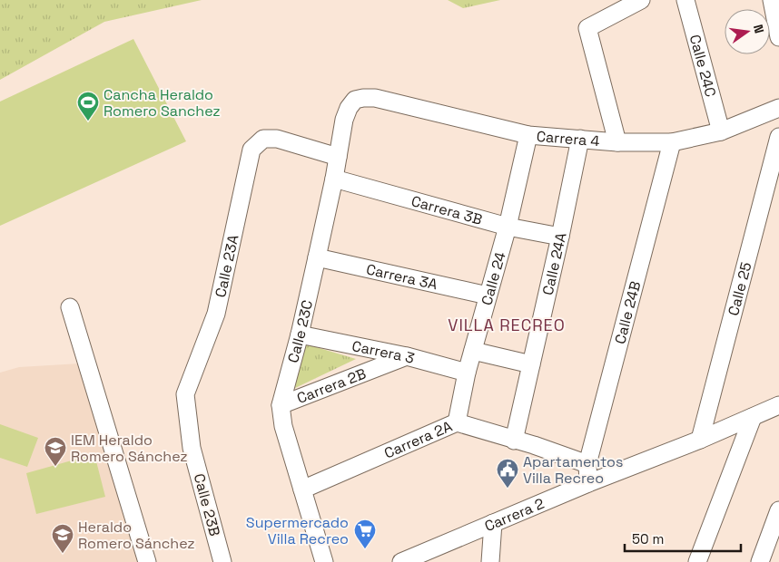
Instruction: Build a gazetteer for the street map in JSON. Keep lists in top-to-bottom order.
{
  "streets": {
    "street": [
      "Calle 24C",
      "Carrera 4",
      "Carrera 3B",
      "Calle 24A",
      "Calle 23A",
      "Carrera 3A",
      "Calle 24",
      "Calle 25",
      "Calle 24B",
      "Calle 23C",
      "Carrera 3",
      "Carrera 2B",
      "Carrera 2A",
      "Calle 23B",
      "Carrera 2"
    ]
  },
  "crossings": [
    ["Calle 24C", "Carrera 4"],
    ["Carrera 4", "Calle 24A"],
    ["Carrera 4", "Calle 24"],
    ["Carrera 4", "Calle 24B"],
    ["Carrera 4", "Calle 23C"],
    ["Carrera 3B", "Calle 24A"],
    ["Carrera 3B", "Calle 24"],
    ["Carrera 3B", "Calle 23C"],
    ["Calle 24A", "Carrera 2A"],
    ["Calle 23A", "Calle 23C"],
    ["Calle 23A", "Calle 23B"],
    ["Carrera 3A", "Calle 24"],
    ["Carrera 3A", "Calle 23C"],
    ["Calle 24", "Carrera 3"],
    ["Calle 24", "Carrera 2A"],
    ["Calle 25", "Carrera 2"],
    ["Calle 24B", "Carrera 2A"],
    ["Calle 24B", "Carrera 2"],
    ["Calle 23C", "Carrera 3"],
    ["Calle 23C", "Carrera 2B"],
    ["Calle 23C", "Carrera 2A"],
    ["Carrera 3", "Carrera 2B"]
  ],
  "districts": ["VILLA RECREO"],
  "places": {
    "sports": ["Cancha Heraldo Romero Sanchez"],
    "school or university": ["IEM Heraldo Romero Sánchez", "Heraldo Romero Sánchez"],
    "public building": ["Apartamentos Villa Recreo"],
    "supermarket": ["Supermercado Villa Recreo"]
  },
  "scale_bar": "50 m",
  "north": "right"
}
